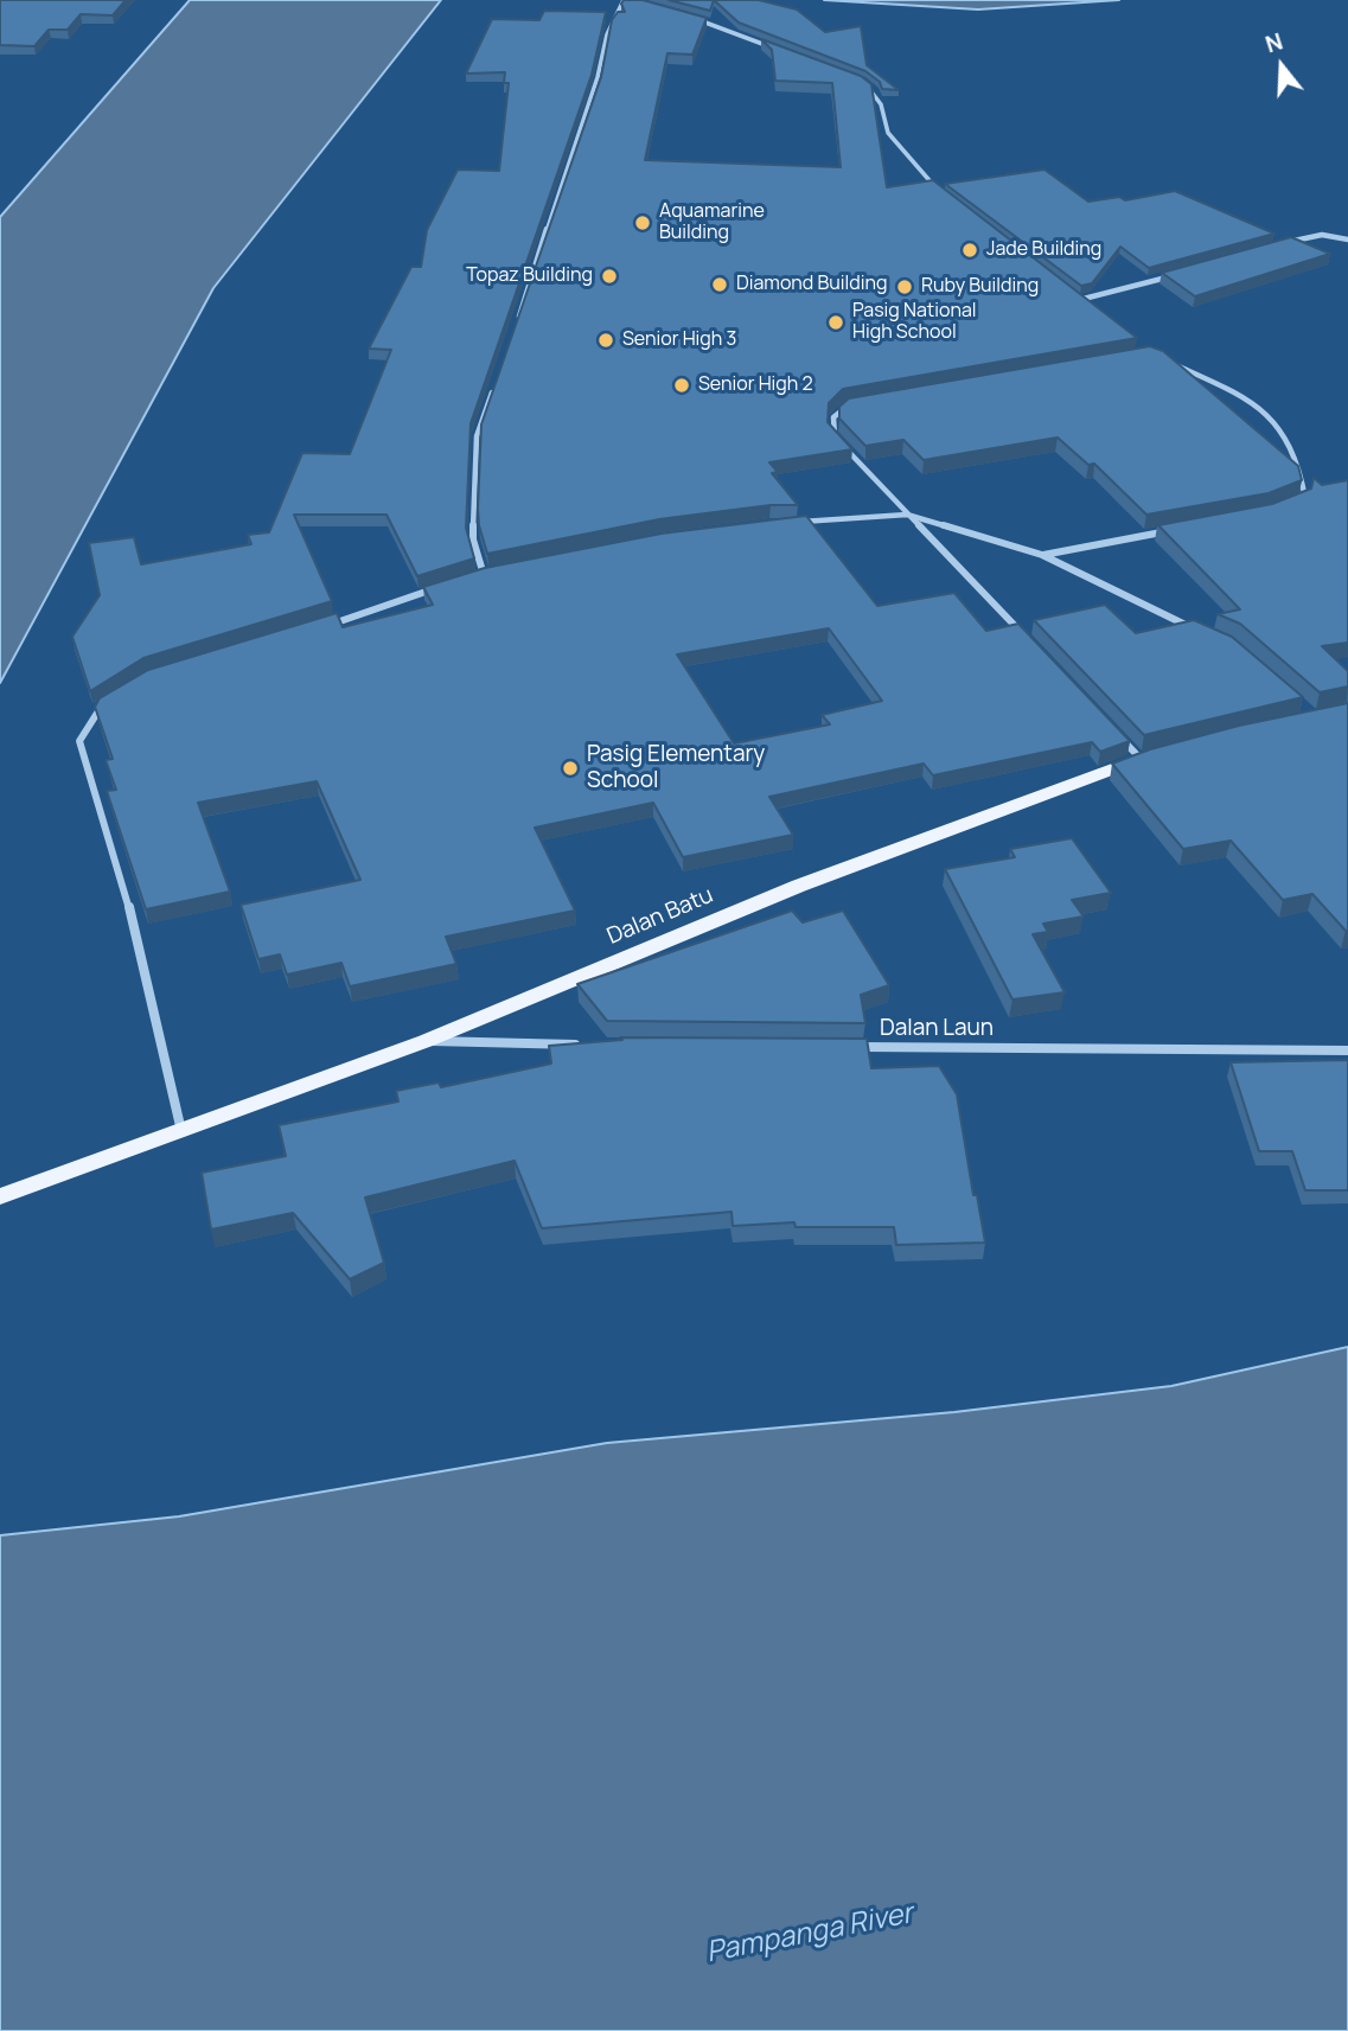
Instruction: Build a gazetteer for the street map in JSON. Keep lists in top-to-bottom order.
{
  "streets": {
    "main road": ["Dalan Batu"],
    "street": ["Dalan Laun"]
  },
  "water": ["Pampanga River"],
  "places": [
    "Aquamarine Building",
    "Jade Building",
    "Topaz Building",
    "Diamond Building",
    "Ruby Building",
    "Pasig National High School",
    "Senior High 3",
    "Senior High 2",
    "Pasig Elementary School"
  ],
  "north": "top"
}
